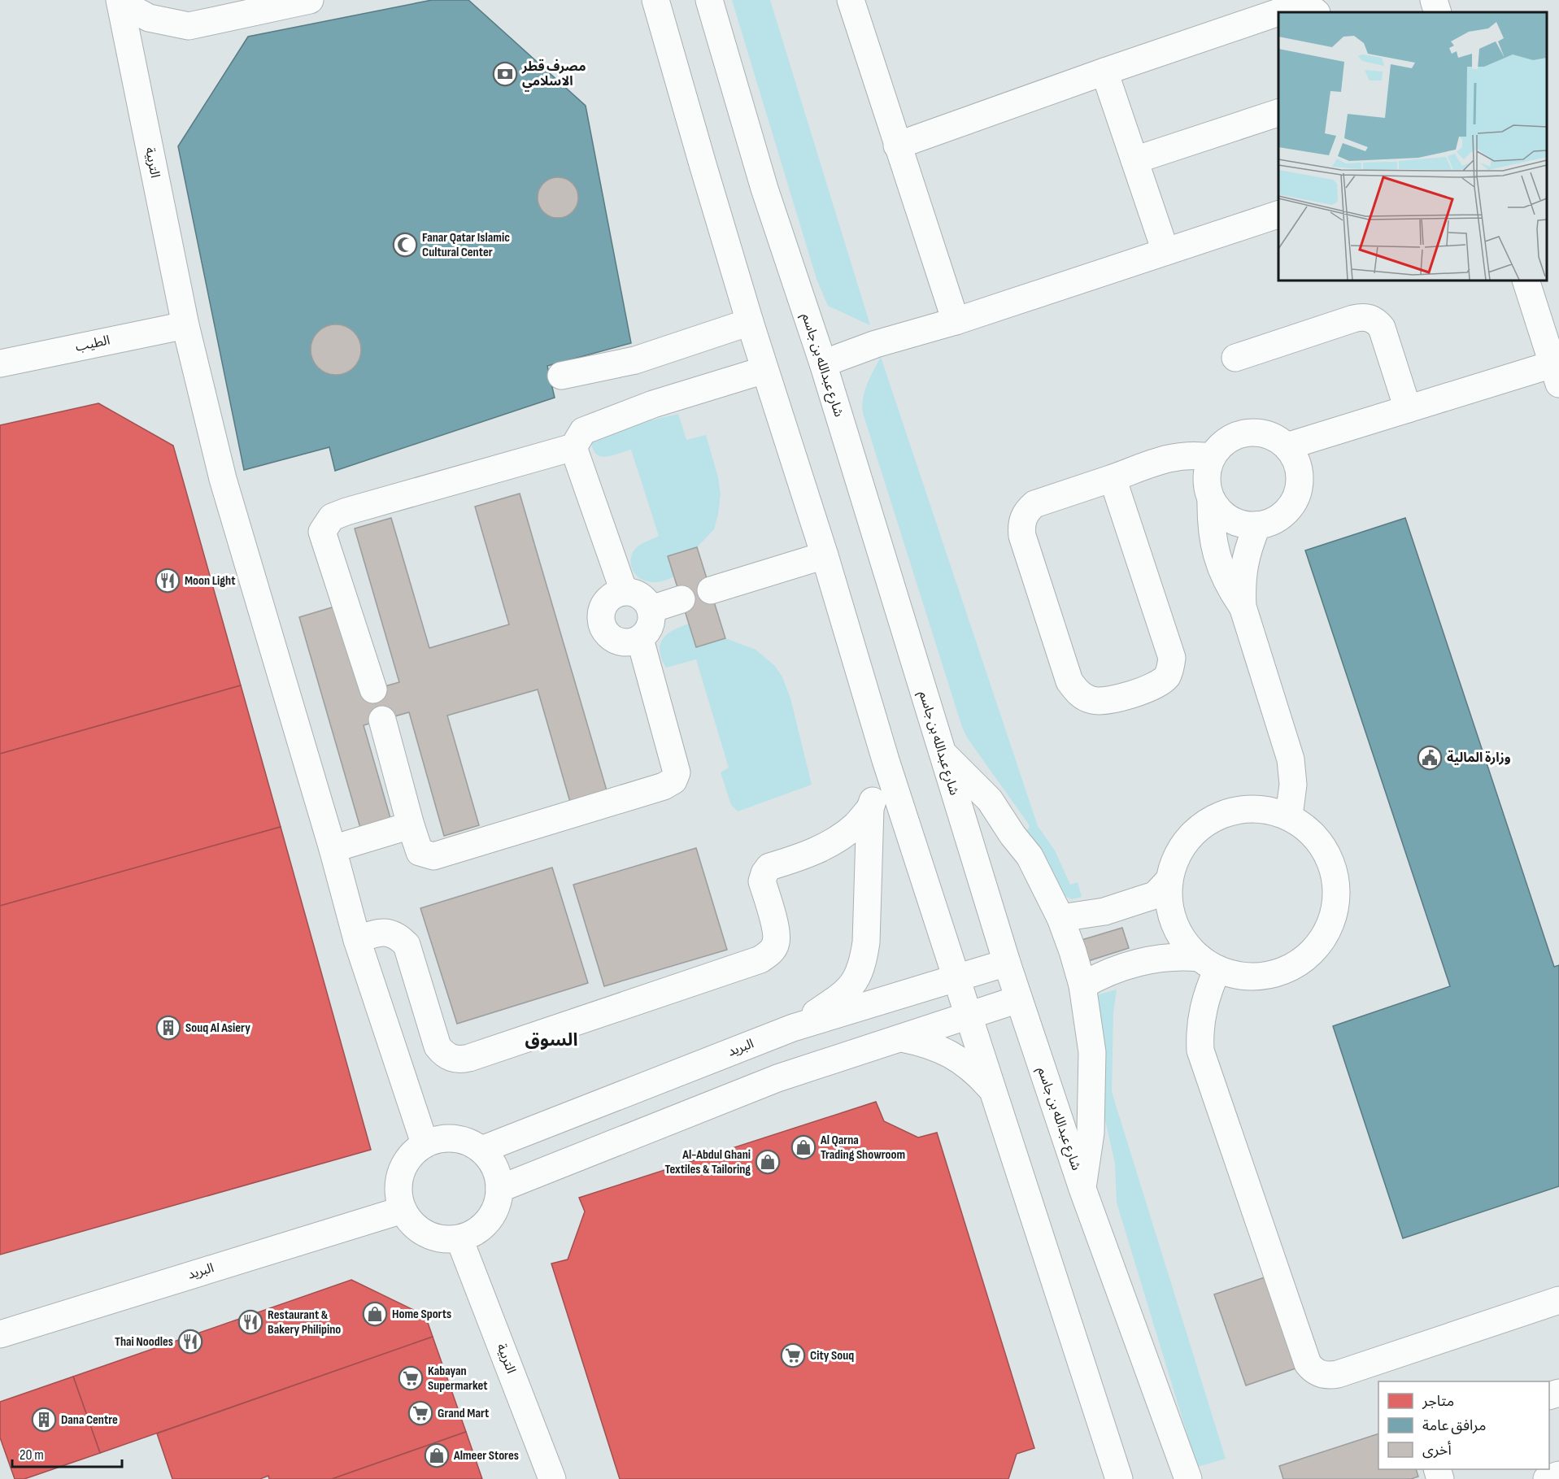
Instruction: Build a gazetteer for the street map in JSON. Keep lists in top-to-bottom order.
{
  "streets": {
    "street": [
      "التربية",
      "الطيب",
      "شارع عبدالله بن جاسم",
      "البريد"
    ]
  },
  "crossings": [
    ["التربية", "الطيب"],
    ["التربية", "البريد"],
    ["شارع عبدالله بن جاسم", "البريد"]
  ],
  "districts": ["السوق"],
  "places": {
    "bank": ["مصرف قطر الاسلامي"],
    "mosque": ["Fanar Qatar Islamic Cultural Center"],
    "restaurant": ["Moon Light", "Restaurant & Bakery Philipino", "Thai Noodles"],
    "public building": ["وزارة المالية"],
    "building": ["Souq Al Asiery", "Dana Centre"],
    "shop": [
      "Al Qarna Trading Showroom",
      "Al-Abdul Ghani Textiles & Tailoring",
      "Home Sports",
      "Almeer Stores"
    ],
    "supermarket": ["City Souq", "Kabayan Supermarket", "Grand Mart"]
  },
  "legend": ["متاجر", "مرافق عامة", "أخرى"],
  "scale_bar": "20 m"
}
